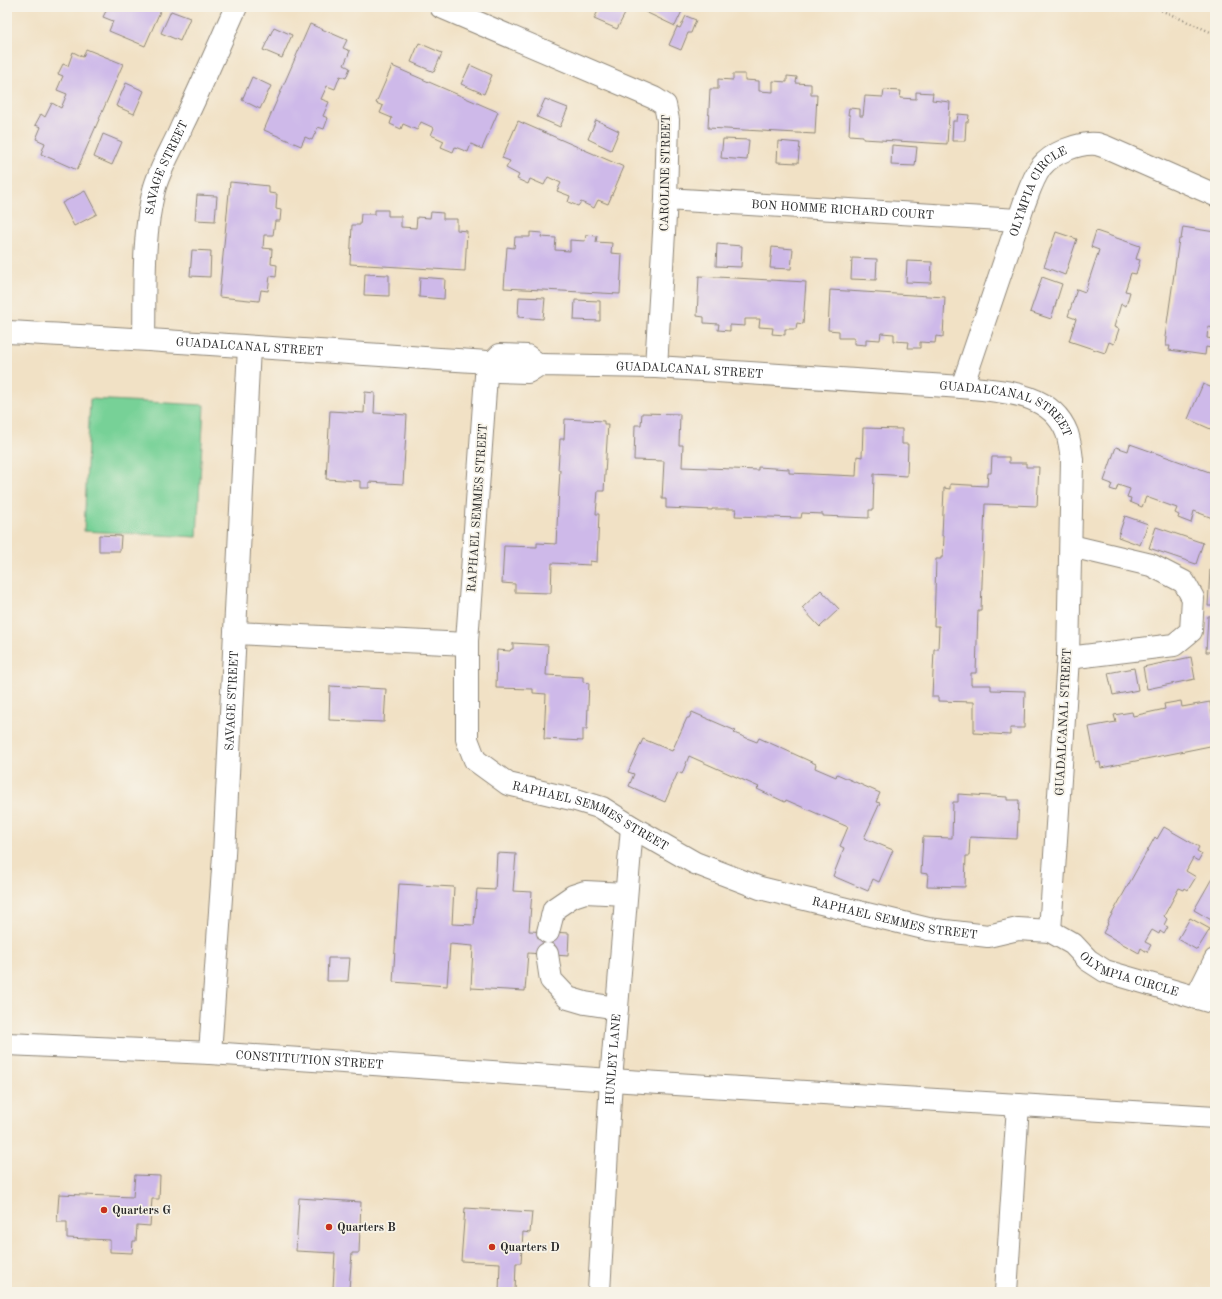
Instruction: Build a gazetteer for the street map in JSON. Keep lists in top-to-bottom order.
{
  "streets": {
    "street": [
      "SAVAGE STREET",
      "CAROLINE STREET",
      "OLYMPIA CIRCLE",
      "BON HOMME RICHARD COURT",
      "GUADALCANAL STREET",
      "RAPHAEL SEMMES STREET",
      "HUNLEY LANE",
      "CONSTITUTION STREET"
    ]
  },
  "crossings": [
    ["SAVAGE STREET", "GUADALCANAL STREET"],
    ["SAVAGE STREET", "CONSTITUTION STREET"],
    ["CAROLINE STREET", "BON HOMME RICHARD COURT"],
    ["CAROLINE STREET", "GUADALCANAL STREET"],
    ["OLYMPIA CIRCLE", "BON HOMME RICHARD COURT"],
    ["OLYMPIA CIRCLE", "GUADALCANAL STREET"],
    ["OLYMPIA CIRCLE", "RAPHAEL SEMMES STREET"],
    ["GUADALCANAL STREET", "RAPHAEL SEMMES STREET"],
    ["RAPHAEL SEMMES STREET", "HUNLEY LANE"],
    ["HUNLEY LANE", "CONSTITUTION STREET"]
  ],
  "places": ["Quarters G", "Quarters B", "Quarters D"]
}
